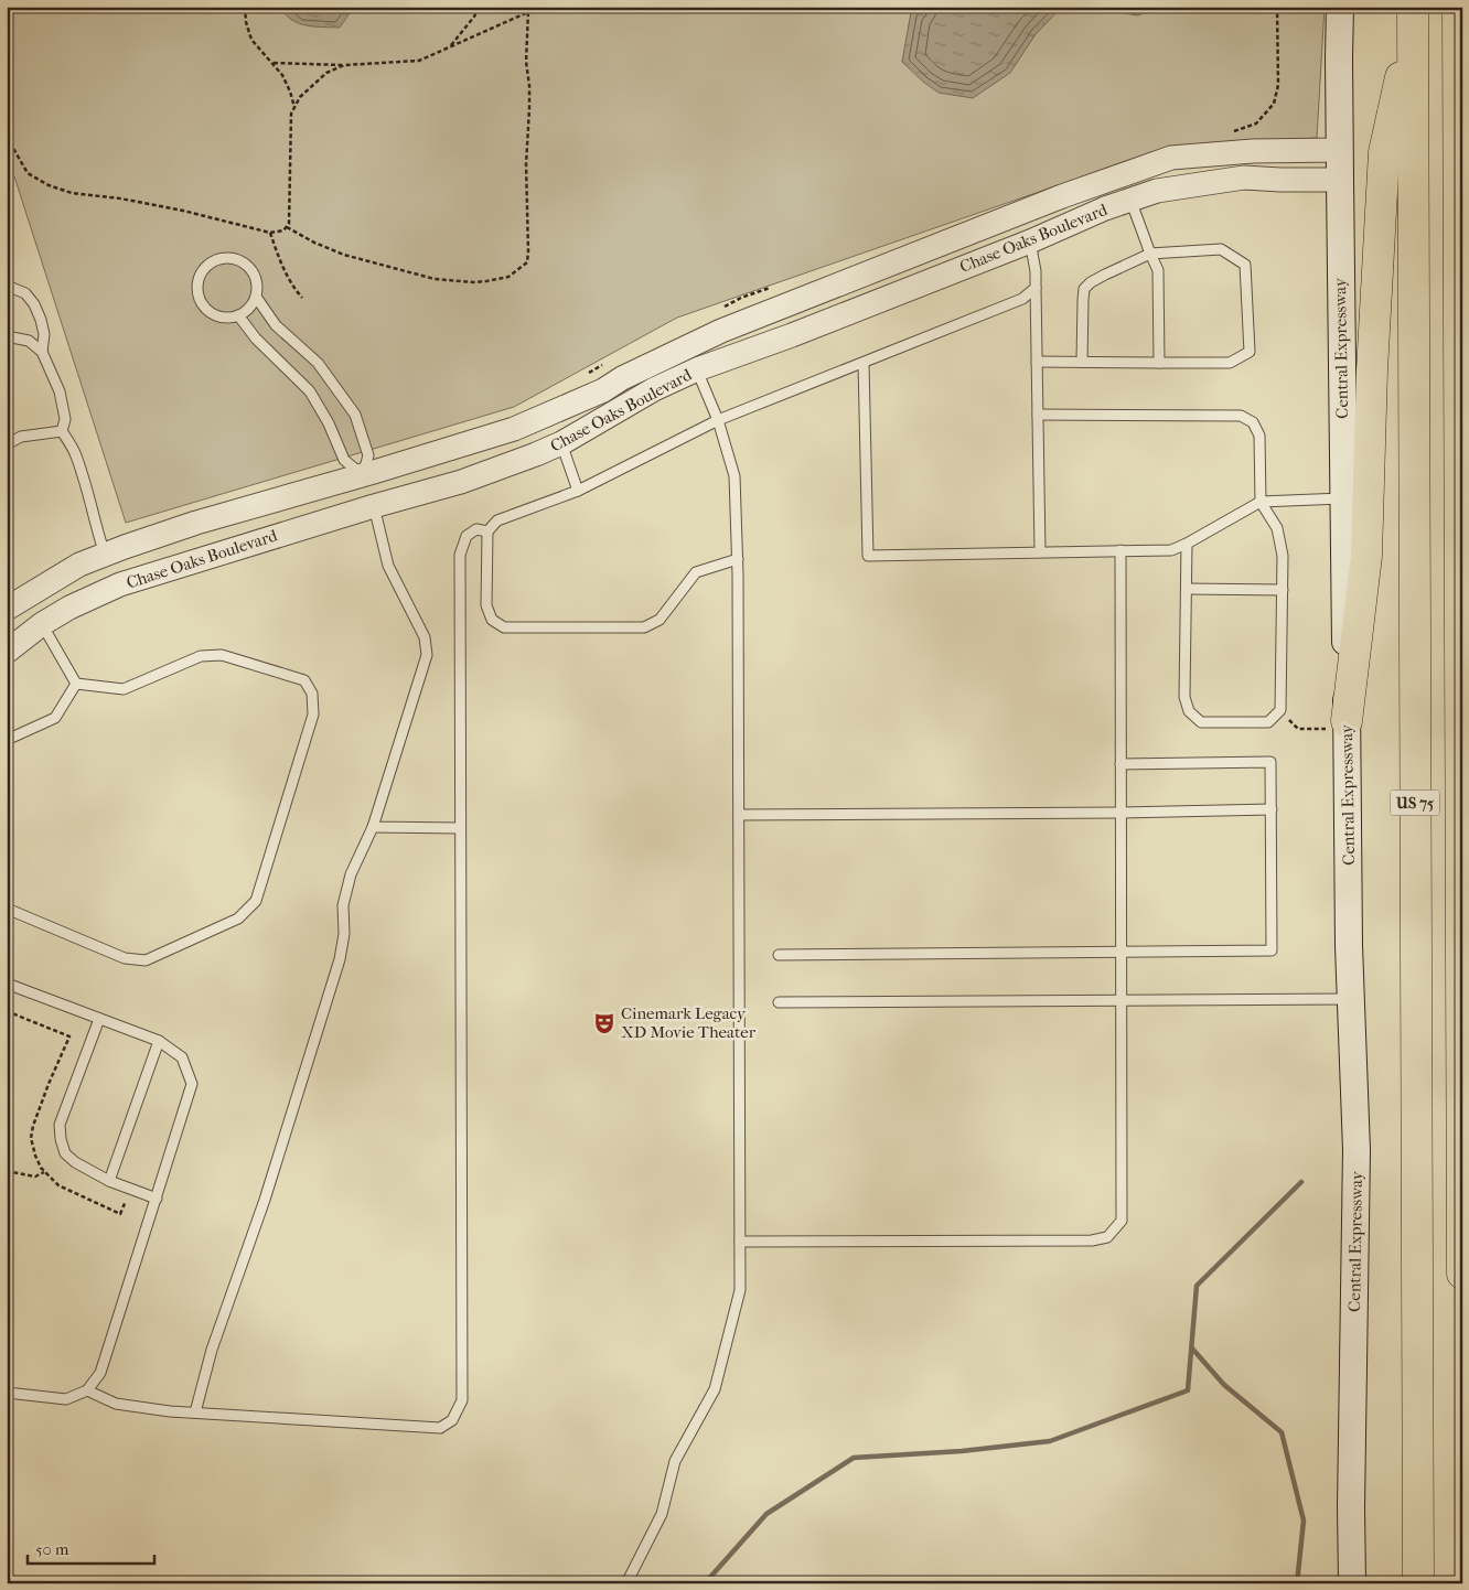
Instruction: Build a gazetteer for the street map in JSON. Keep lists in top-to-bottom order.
{
  "streets": {
    "highway": ["US 75"],
    "main road": ["Central Expressway"],
    "street": ["Chase Oaks Boulevard"]
  },
  "crossings": [
    ["Chase Oaks Boulevard", "Central Expressway"]
  ],
  "places": {
    "theatre": ["Cinemark Legacy XD Movie Theater"]
  },
  "scale_bar": "50 m"
}
